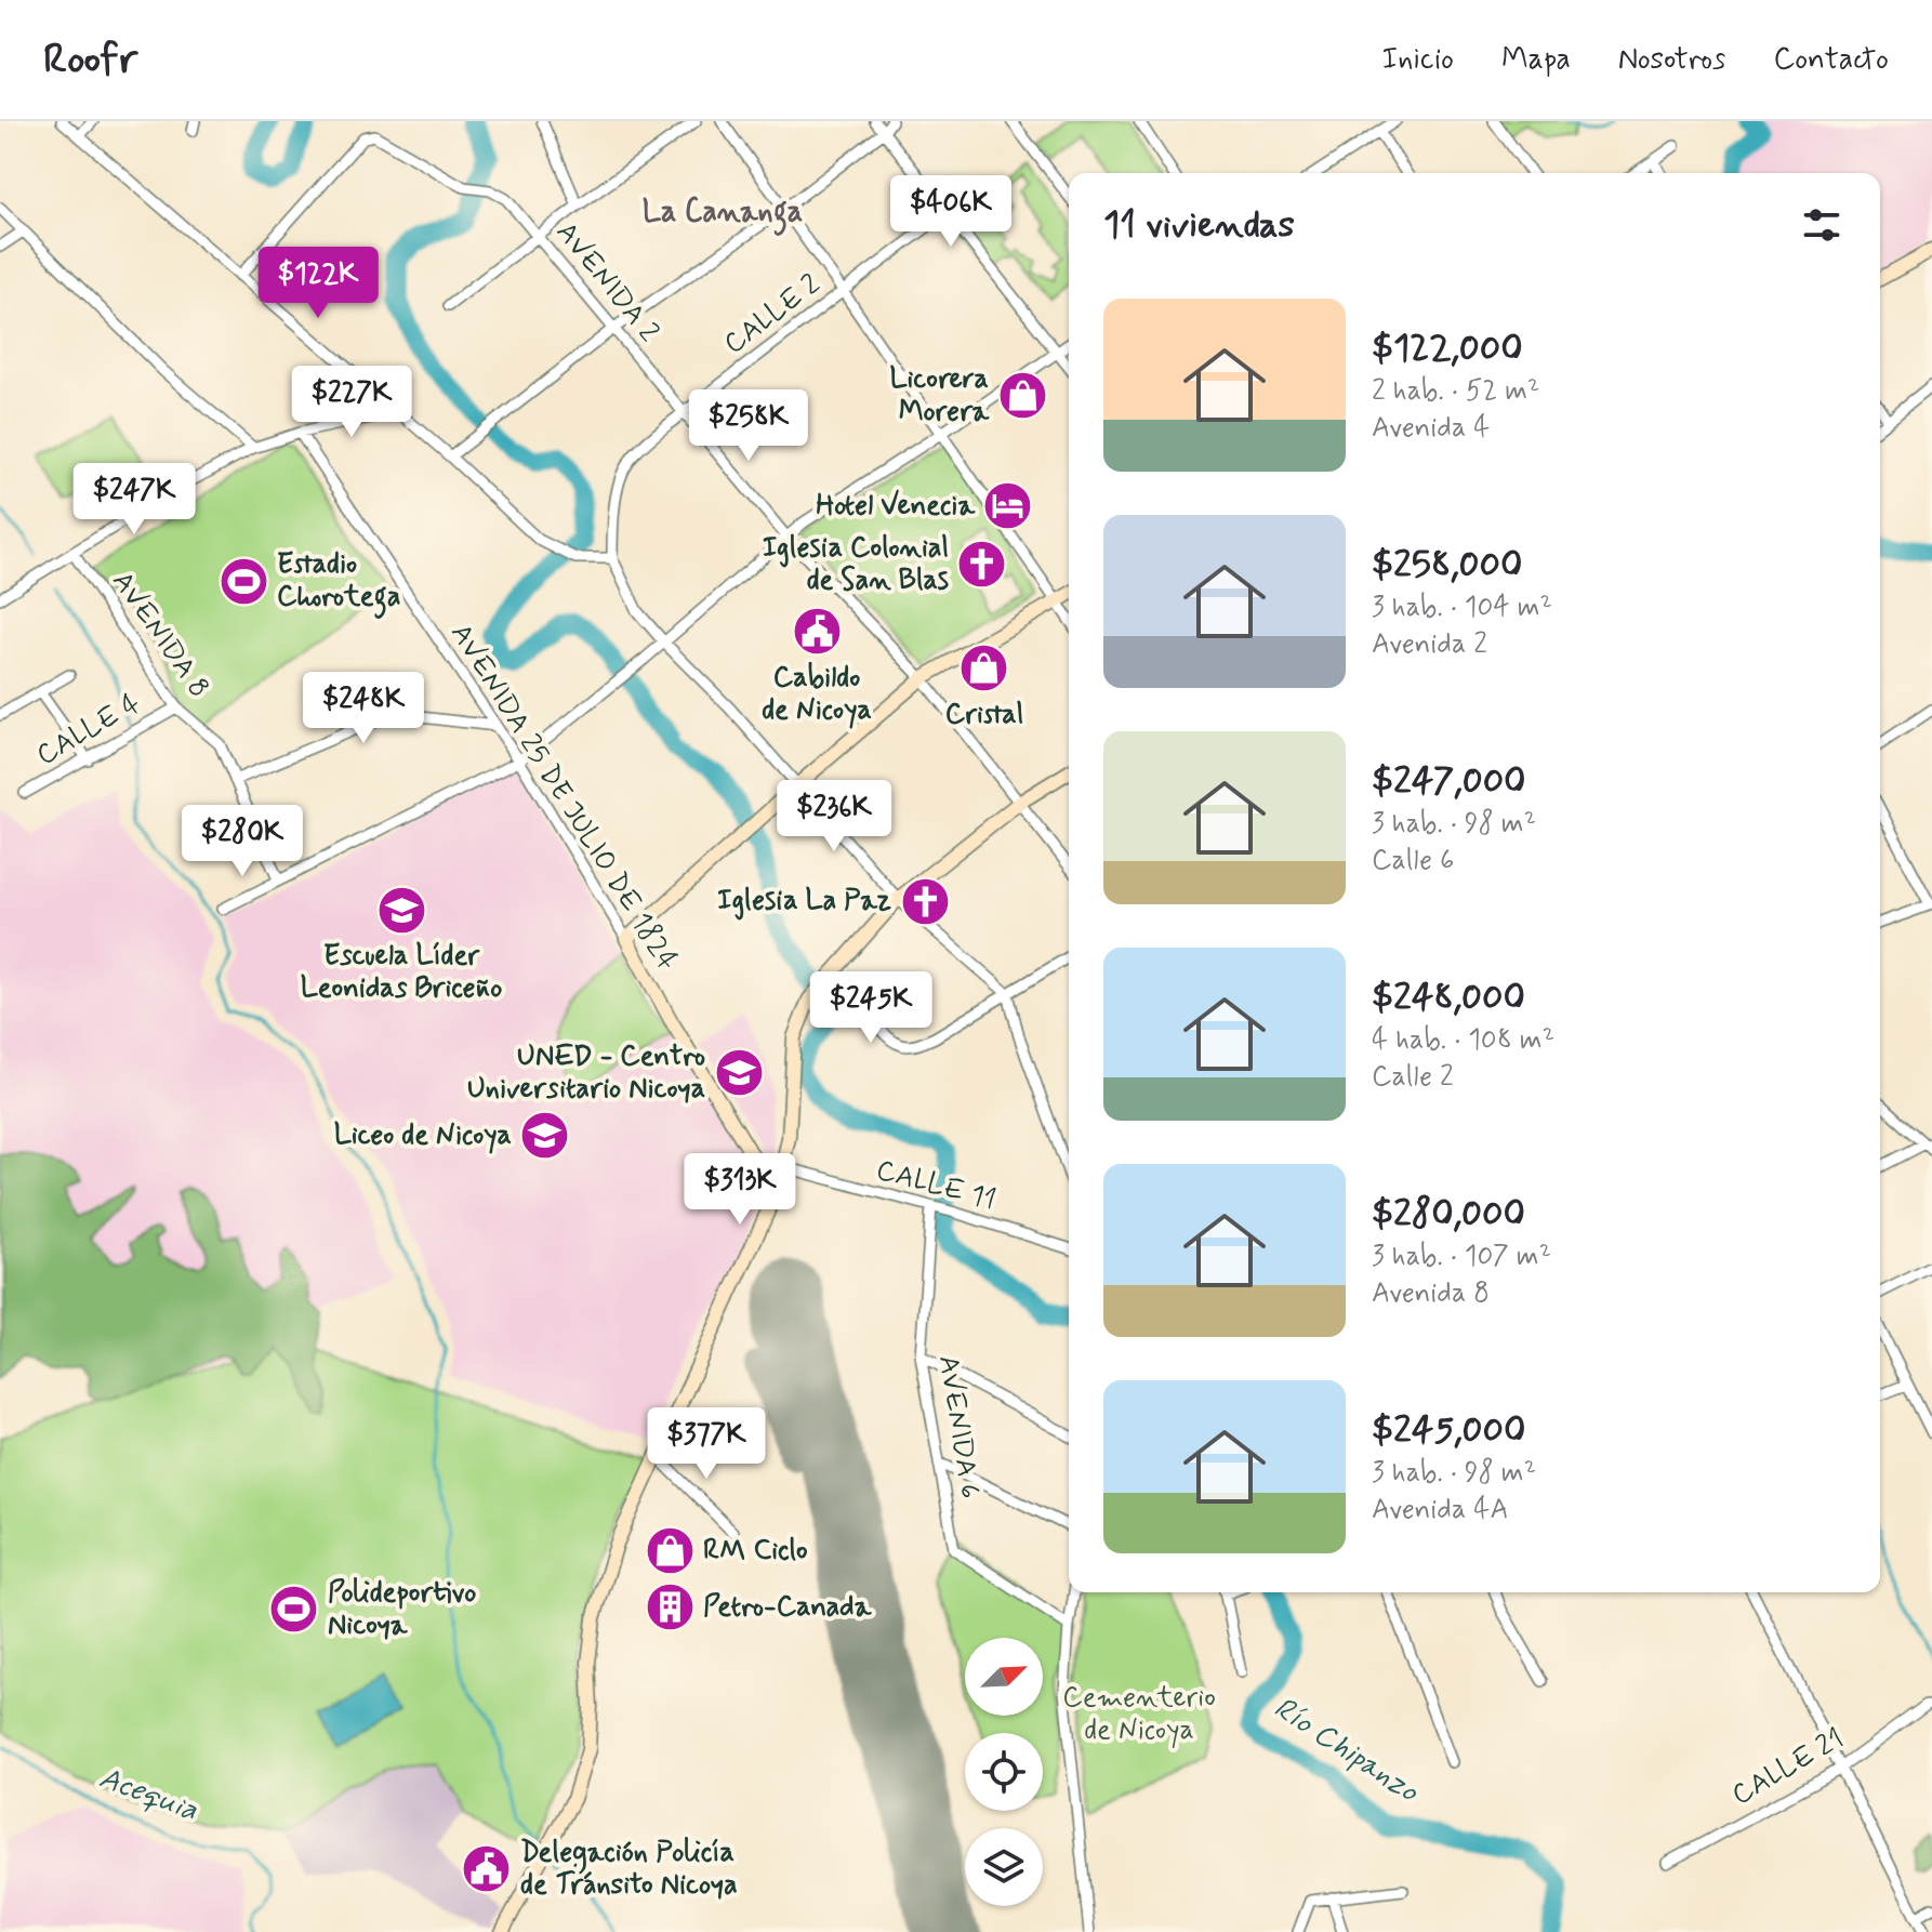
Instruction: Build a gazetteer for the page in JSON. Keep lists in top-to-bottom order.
{
  "streets": {
    "main road": ["AVENIDA 25 DE JULIO DE 1824"],
    "street": [
      "AVENIDA 2",
      "CALLE 2",
      "AVENIDA 8",
      "CALLE 4",
      "CALLE 11",
      "AVENIDA 6",
      "CALLE 21"
    ]
  },
  "crossings": [
    ["AVENIDA 2", "CALLE 2"],
    ["AVENIDA 8", "CALLE 4"],
    ["CALLE 11", "AVENIDA 6"]
  ],
  "districts": ["La Cananga"],
  "water": ["Río Chipanzo", "Acequia"],
  "parks": ["Cementerio de Nicoya"],
  "places": {
    "shop": ["Licorera Morera", "Cristal", "RM Ciclo"],
    "hotel": ["Hotel Venecia"],
    "church": ["Iglesia Colonial de San Blas", "Iglesia La Paz"],
    "sports": ["Estadio Chorotega", "Polideportivo Nicoya"],
    "public building": ["Cabildo de Nicoya", "Delegación Policía de Tránsito Nicoya"],
    "school or university": ["Escuela Líder Leonidas Briceño", "UNED - Centro Universitario Nicoya", "Liceo de Nicoya"],
    "building": ["Petro-Canada"]
  },
  "north": "top right",
  "page": {
    "header": "Roofr",
    "nav": [
      "Inicio",
      "Mapa",
      "Nosotros",
      "Contacto"
    ],
    "heading": "11 viviendas",
    "price": [
      "$406K",
      "$122K",
      "$227K",
      "$258K",
      "$247K",
      "$248K",
      "$236K",
      "$280K",
      "$245K",
      "$313K",
      "$377K"
    ],
    "list": [
      {
        "name": "$122,000",
        "note": "2 hab. · 52 m² · Avenida 4"
      },
      {
        "name": "$258,000",
        "note": "3 hab. · 104 m² · Avenida 2"
      },
      {
        "name": "$247,000",
        "note": "3 hab. · 98 m² · Calle 6"
      },
      {
        "name": "$248,000",
        "note": "4 hab. · 108 m² · Calle 2"
      },
      {
        "name": "$280,000",
        "note": "3 hab. · 107 m² · Avenida 8"
      },
      {
        "name": "$245,000",
        "note": "3 hab. · 98 m² · Avenida 4A"
      }
    ]
  }
}
